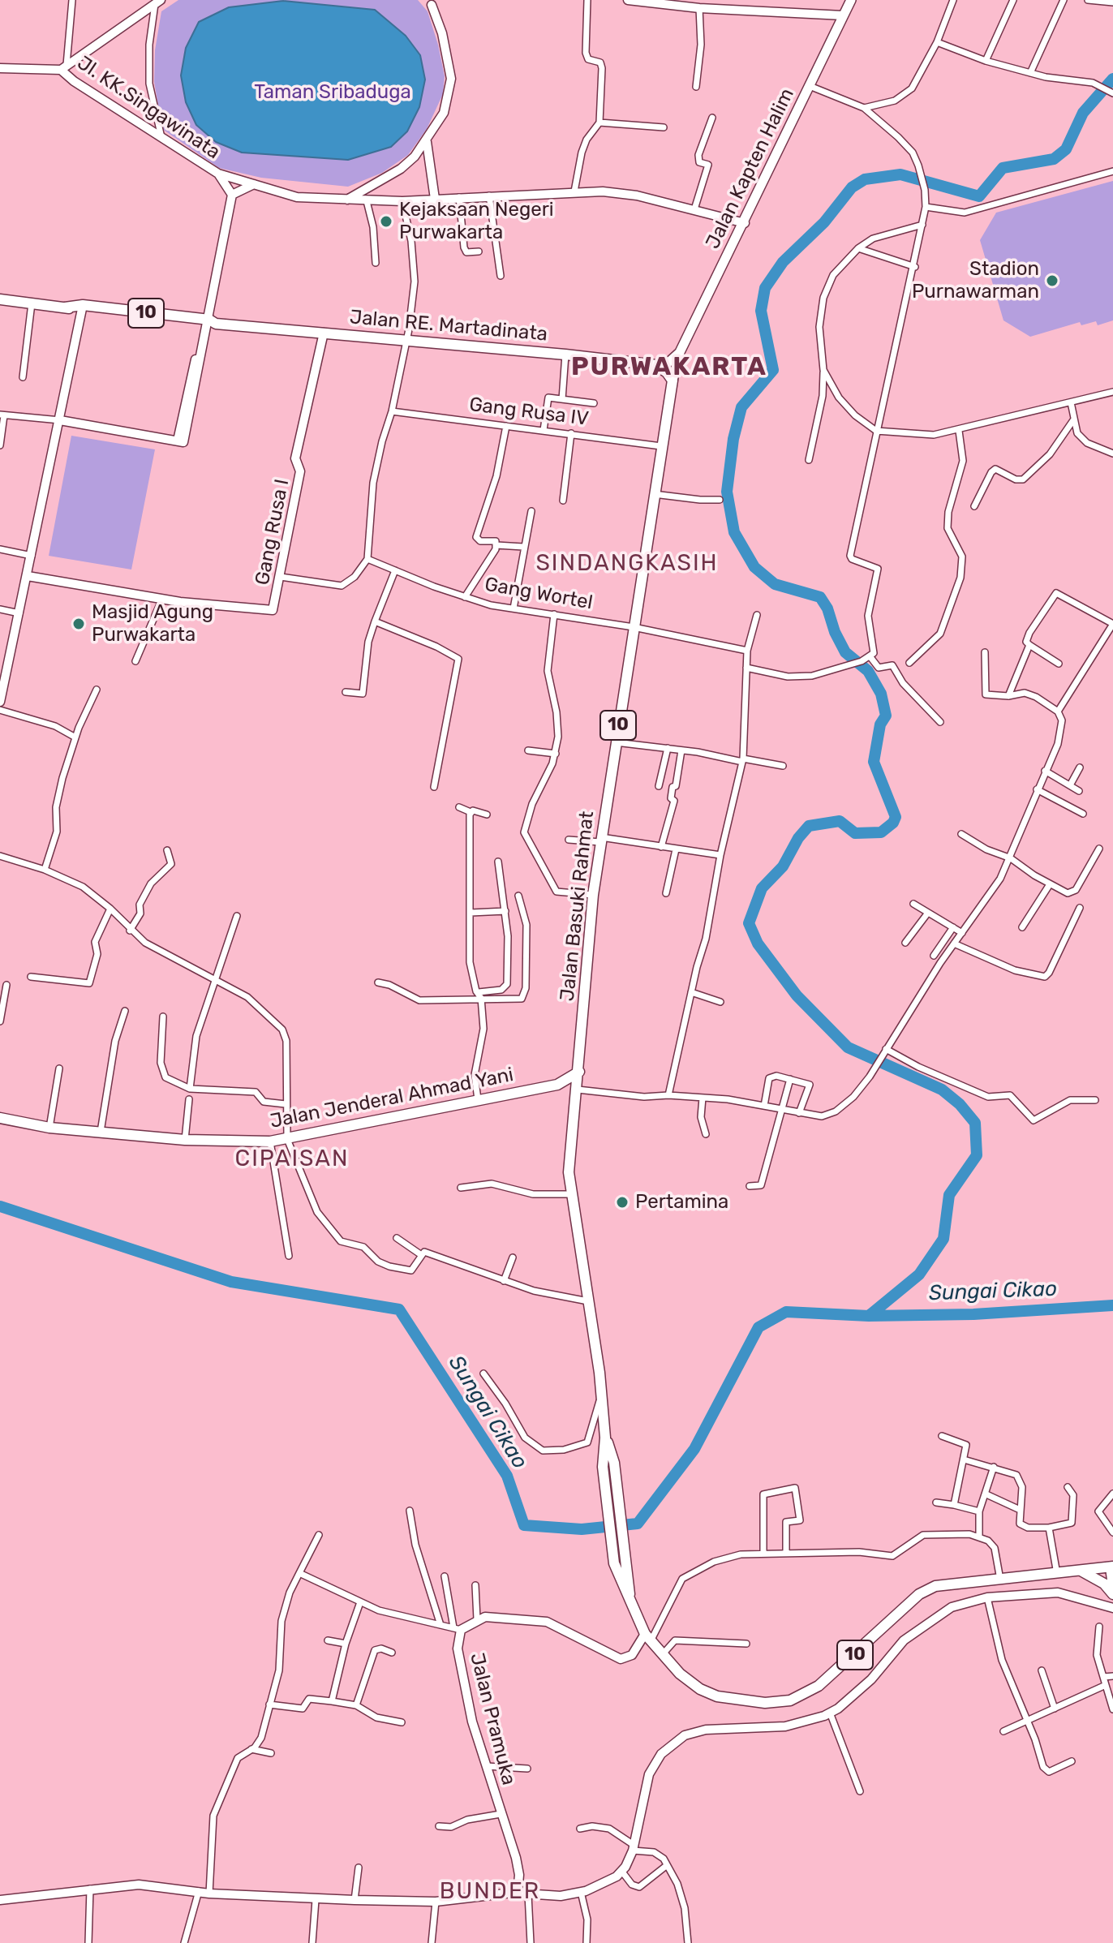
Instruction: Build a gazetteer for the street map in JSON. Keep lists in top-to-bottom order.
{
  "streets": {
    "highway": [
      "10",
      "Jalan RE. Martadinata",
      "Jalan Basuki Rahmat",
      "Jalan Jenderal Ahmad Yani"
    ],
    "main road": ["Jalan Kapten Halim"],
    "street": [
      "Jl. KK.Singawinata",
      "Gang Rusa IV",
      "Gang Rusa I",
      "Gang Wortel",
      "Jalan Pramuka"
    ]
  },
  "crossings": [
    ["Jl. KK.Singawinata", "Jalan Kapten Halim"],
    ["Jalan Kapten Halim", "Jalan Basuki Rahmat"],
    ["Jalan RE. Martadinata", "Gang Rusa I"],
    ["Gang Rusa IV", "Jalan Basuki Rahmat"],
    ["Gang Wortel", "Jalan Basuki Rahmat"],
    ["Jalan Basuki Rahmat", "Jalan Jenderal Ahmad Yani"]
  ],
  "districts": [
    "PURWAKARTA",
    "SINDANGKASIH",
    "CIPAISAN",
    "BUNDER"
  ],
  "water": ["Sungai Cikao"],
  "parks": ["Taman Sribaduga"],
  "places": [
    "Kejaksaan Negeri Purwakarta",
    "Stadion Purnawarman",
    "Masjid Agung Purwakarta",
    "Pertamina"
  ]
}
